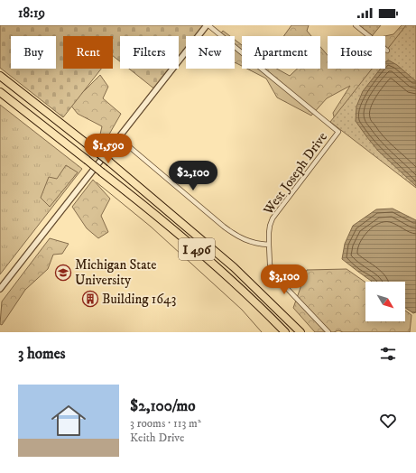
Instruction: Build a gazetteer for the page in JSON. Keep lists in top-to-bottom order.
{
  "streets": {
    "highway": ["I 496"],
    "street": ["West Joseph Drive"]
  },
  "places": {
    "school or university": ["Michigan State University"],
    "building": ["Building 1643"]
  },
  "north": "bottom right",
  "page": {
    "status": "18:19",
    "chip": [
      "Buy",
      "Rent",
      "Filters",
      "New",
      "Apartment",
      "House"
    ],
    "price": ["$1,590", "$2,100", "$3,100"],
    "heading": "3 homes",
    "list": [
      {
        "name": "$2,100/mo",
        "note": "3 rooms · 113 m² · Keith Drive"
      }
    ]
  }
}
